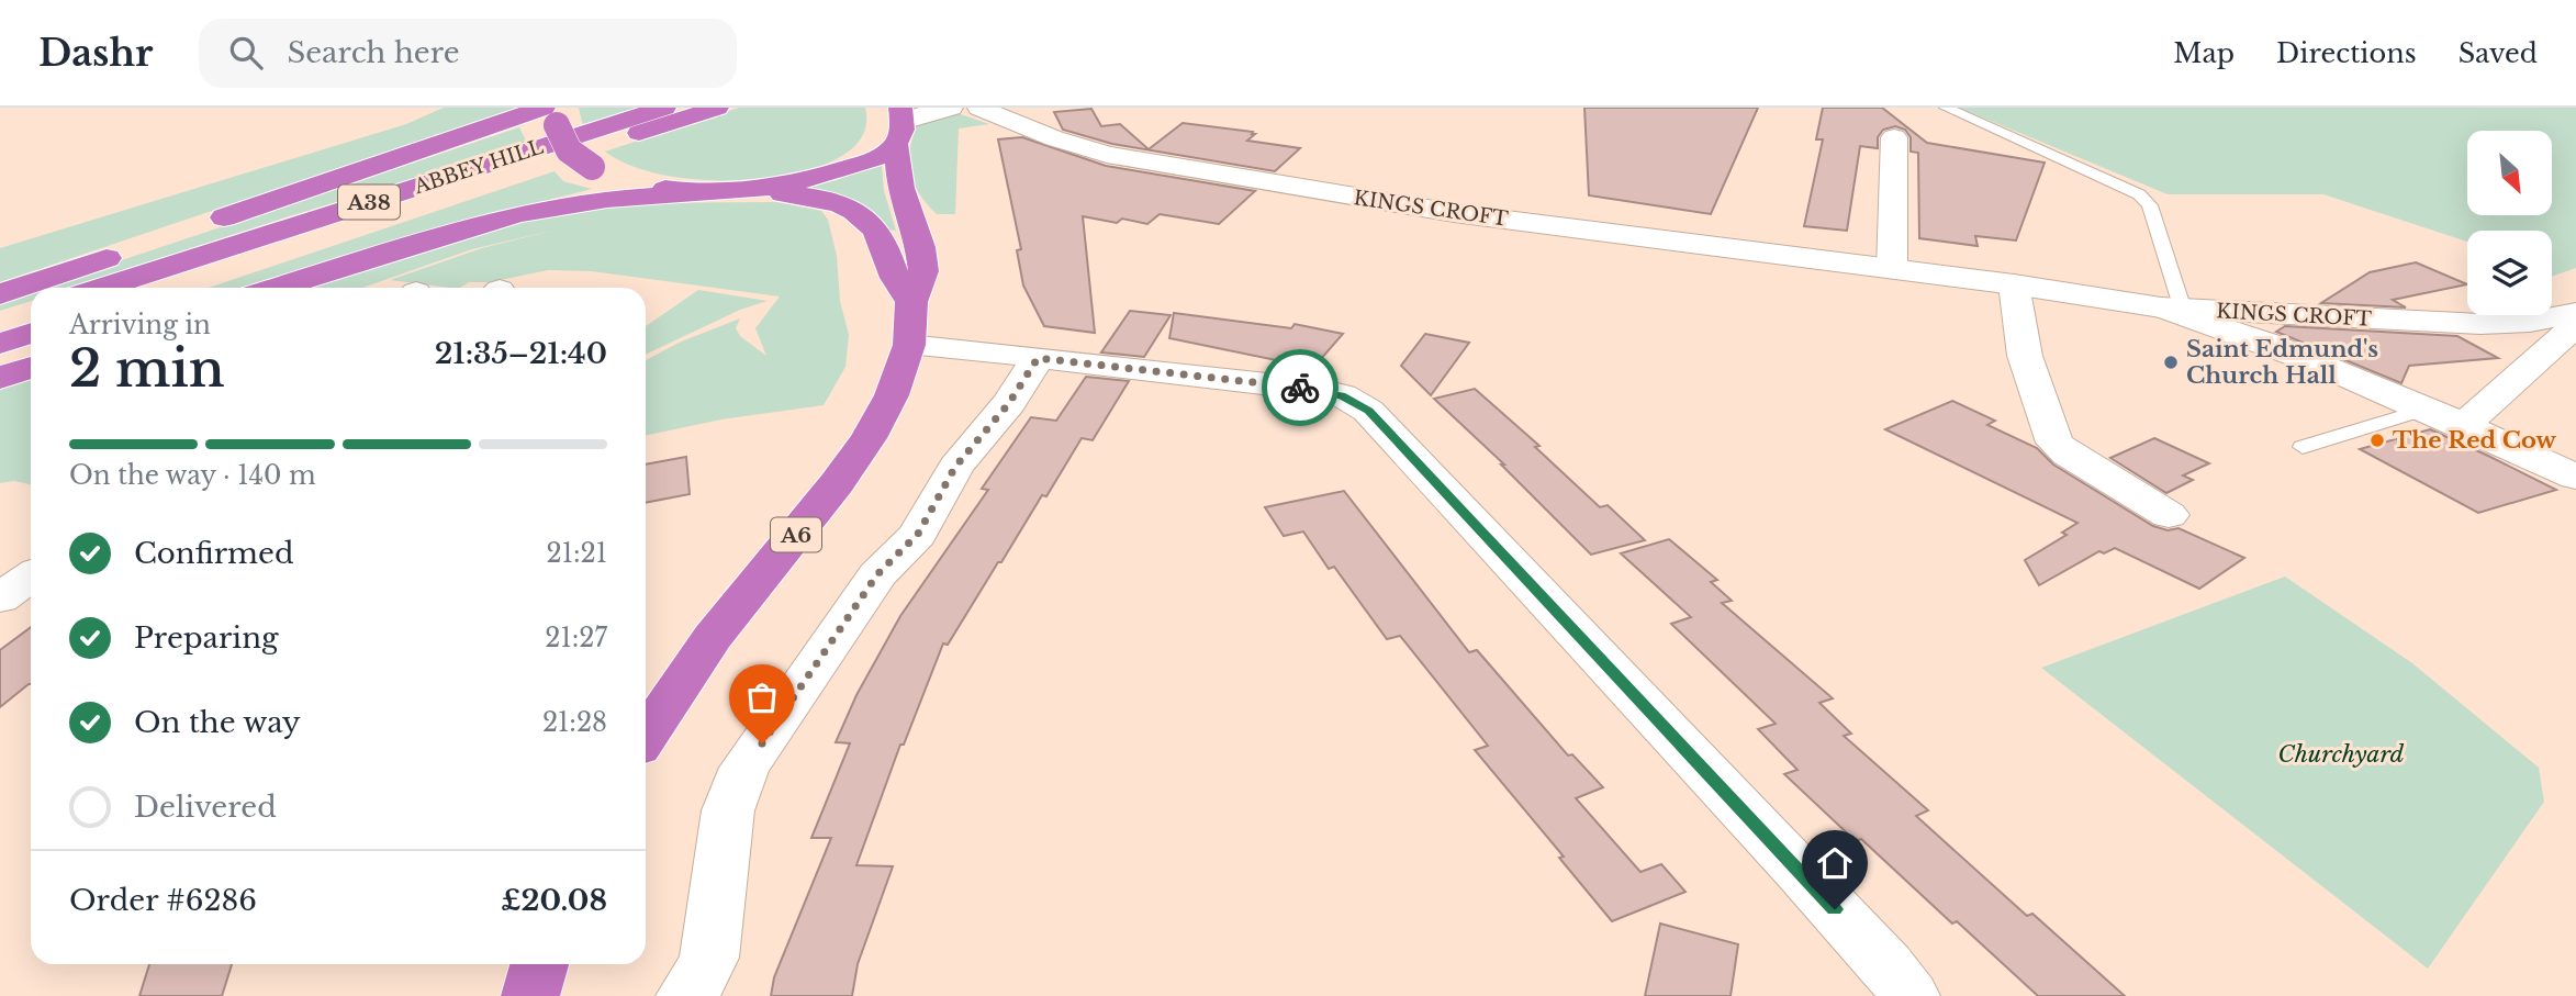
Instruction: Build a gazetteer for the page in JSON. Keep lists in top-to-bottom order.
{
  "streets": {
    "highway": ["ABBEY HILL", "A38", "A6"],
    "street": ["KINGS CROFT"]
  },
  "parks": ["Churchyard"],
  "places": ["Saint Edmund's Church Hall", "The Red Cow"],
  "north": "bottom right",
  "page": {
    "header": "Dashr",
    "search": "Search here",
    "nav": ["Map", "Directions", "Saved"],
    "heading": ["2 min", "Arriving in", "21:35–21:40"],
    "panel": ["Order #6286", "£20.08"],
    "bar": "On the way · 140 m",
    "list": [
      ["Confirmed", "21:21"],
      ["Preparing", "21:27"],
      ["On the way", "21:28"],
      "Delivered"
    ]
  }
}
